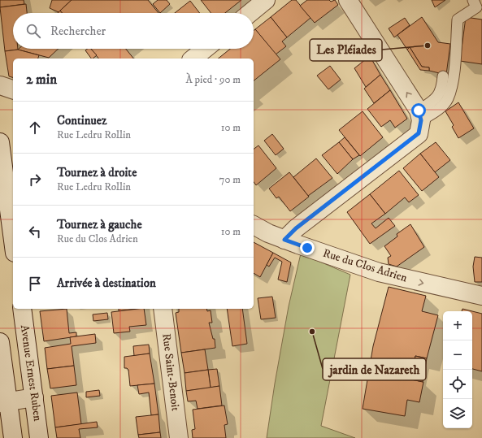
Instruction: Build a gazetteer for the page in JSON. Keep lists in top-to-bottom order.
{
  "streets": {
    "street": ["Rue du Clos Adrien", "Rue Saint-Benoit", "Avenue Ernest Ruben"]
  },
  "one_way": ["Rue du Clos Adrien"],
  "places": ["Les Pléiades", "jardin de Nazareth"],
  "page": {
    "search": "Rechercher",
    "heading": ["2 min", "À pied · 90 m"],
    "list": [
      ["Continuez", "Rue Ledru Rollin", "10 m"],
      ["Tournez à droite", "Rue Ledru Rollin", "70 m"],
      ["Tournez à gauche", "Rue du Clos Adrien", "10 m"],
      "Arrivée à destination"
    ],
    "map_buttons": ["+", "−"]
  }
}
